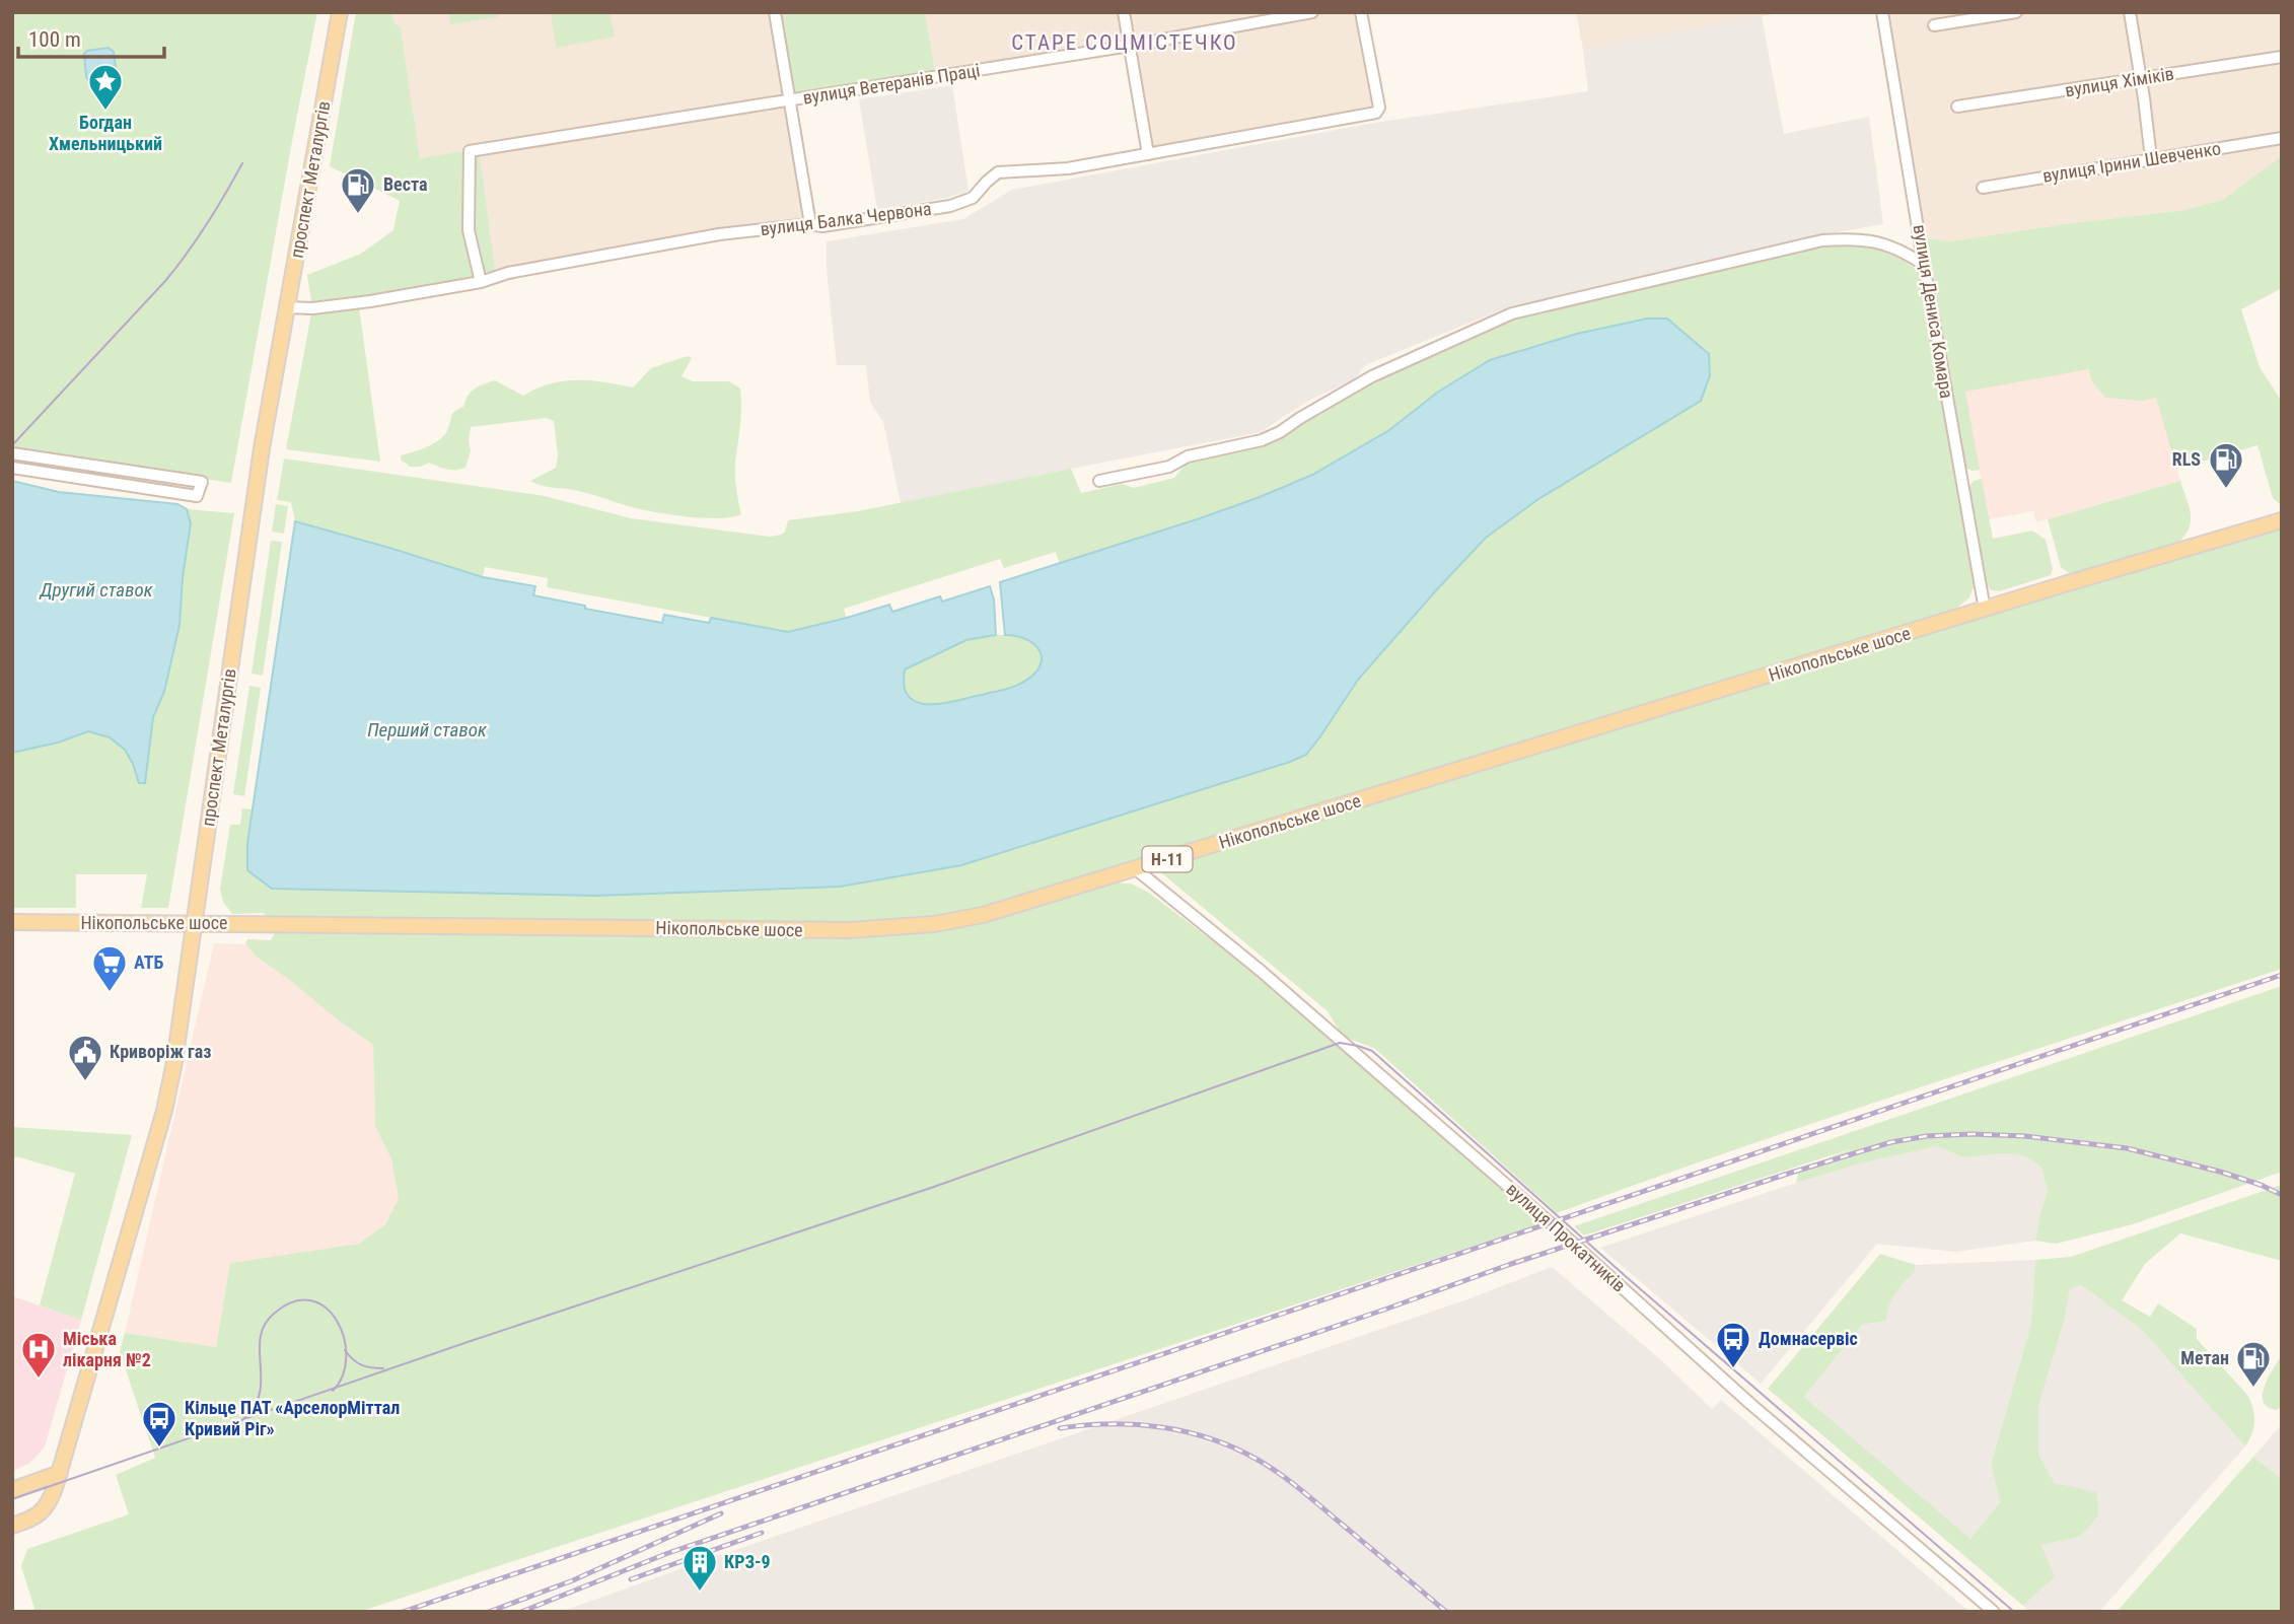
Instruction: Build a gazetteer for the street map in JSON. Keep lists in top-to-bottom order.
{
  "streets": {
    "main road": ["проспект Металургів", "Нікопольське шосе", "Н-11"],
    "street": [
      "вулиця Хіміків",
      "вулиця Ветеранів Праці",
      "вулиця Ірини Шевченко",
      "вулиця Балка Червона",
      "вулиця Дениса Комара",
      "вулиця Прокатників"
    ]
  },
  "crossings": [
    ["вулиця Ветеранів Праці", "вулиця Балка Червона"],
    ["проспект Металургів", "вулиця Балка Червона"],
    ["проспект Металургів", "Нікопольське шосе"],
    ["вулиця Дениса Комара", "Нікопольське шосе"],
    ["Нікопольське шосе", "вулиця Прокатників"]
  ],
  "districts": ["СТАРЕ СОЦМІСТЕЧКО"],
  "water": ["Другий ставок", "Перший ставок"],
  "places": {
    "place": ["Богдан Хмельницький"],
    "fuel station": ["Веста", "RLS", "Метан"],
    "supermarket": ["АТБ"],
    "public building": ["Криворіж газ"],
    "bus stop": ["Домнасервіс", "Кільце ПАТ «АрселорМіттал Кривий Ріг»"],
    "hospital": ["Міська лікарня №2"],
    "building": ["КРЗ-9"]
  },
  "scale_bar": "100 m"
}
